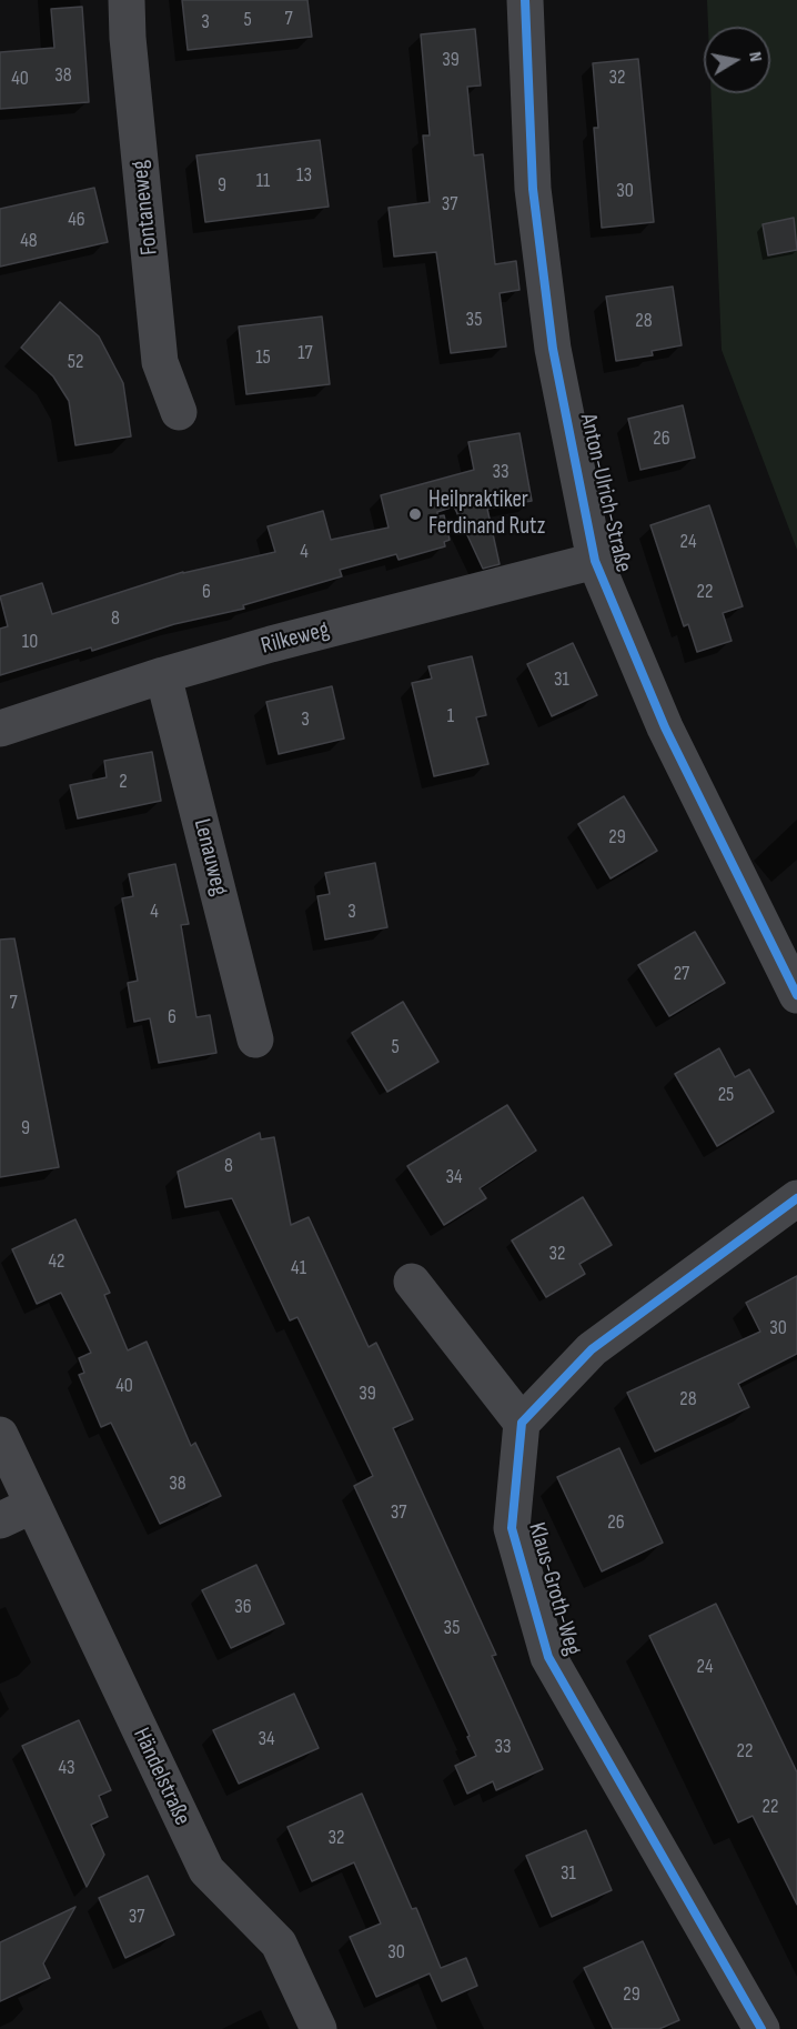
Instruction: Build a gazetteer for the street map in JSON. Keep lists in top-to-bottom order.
{
  "streets": {
    "street": [
      "Fontaneweg",
      "Anton-Ulrich-Straße",
      "Rilkeweg",
      "Lenauweg",
      "Klaus-Groth-Weg",
      "Händelstraße"
    ]
  },
  "crossings": [
    ["Anton-Ulrich-Straße", "Rilkeweg"],
    ["Rilkeweg", "Lenauweg"]
  ],
  "places": ["Heilpraktiker Ferdinand Rutz"],
  "house_numbers": [
    "7",
    "5",
    "3",
    "39",
    "38",
    "32",
    "40",
    "13",
    "11",
    "9",
    "30",
    "37",
    "46",
    "48",
    "35",
    "28",
    "17",
    "15",
    "52",
    "26",
    "33",
    "24",
    "4",
    "6",
    "22",
    "8",
    "10",
    "31",
    "1",
    "3",
    "2",
    "29",
    "4",
    "3",
    "27",
    "7",
    "6",
    "5",
    "25",
    "9",
    "8",
    "34",
    "32",
    "42",
    "41",
    "30",
    "40",
    "39",
    "28",
    "38",
    "37",
    "26",
    "36",
    "35",
    "24",
    "34",
    "33",
    "22",
    "43",
    "22",
    "32",
    "31",
    "37",
    "30",
    "29"
  ],
  "north": "right"
}
